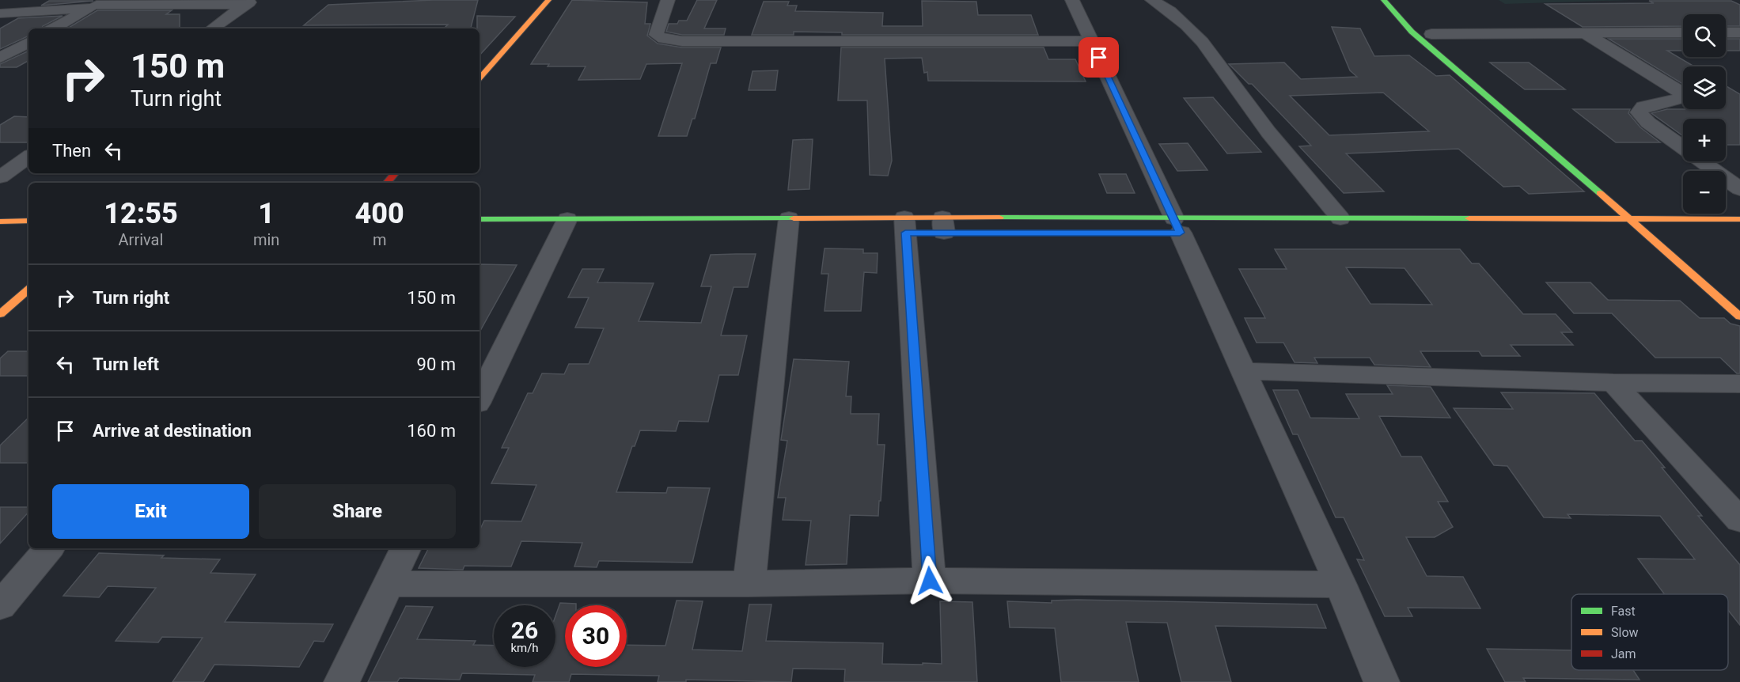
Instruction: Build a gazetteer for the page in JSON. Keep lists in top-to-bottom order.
{
  "legend": ["Fast", "Slow", "Jam"],
  "page": {
    "map_buttons": ["+", "−"],
    "turn": ["150 m", "Turn right"],
    "then": "Then",
    "eta": [
      "12:55",
      "Arrival",
      "1",
      "min",
      "400",
      "m"
    ],
    "list": [
      {
        "name": "Turn right",
        "value": "150 m"
      },
      {
        "name": "Turn left",
        "value": "90 m"
      },
      {
        "name": "Arrive at destination",
        "value": "160 m"
      }
    ],
    "buttons": ["Exit", "Share"],
    "speed": "26 km/h",
    "limit": "30"
  }
}
